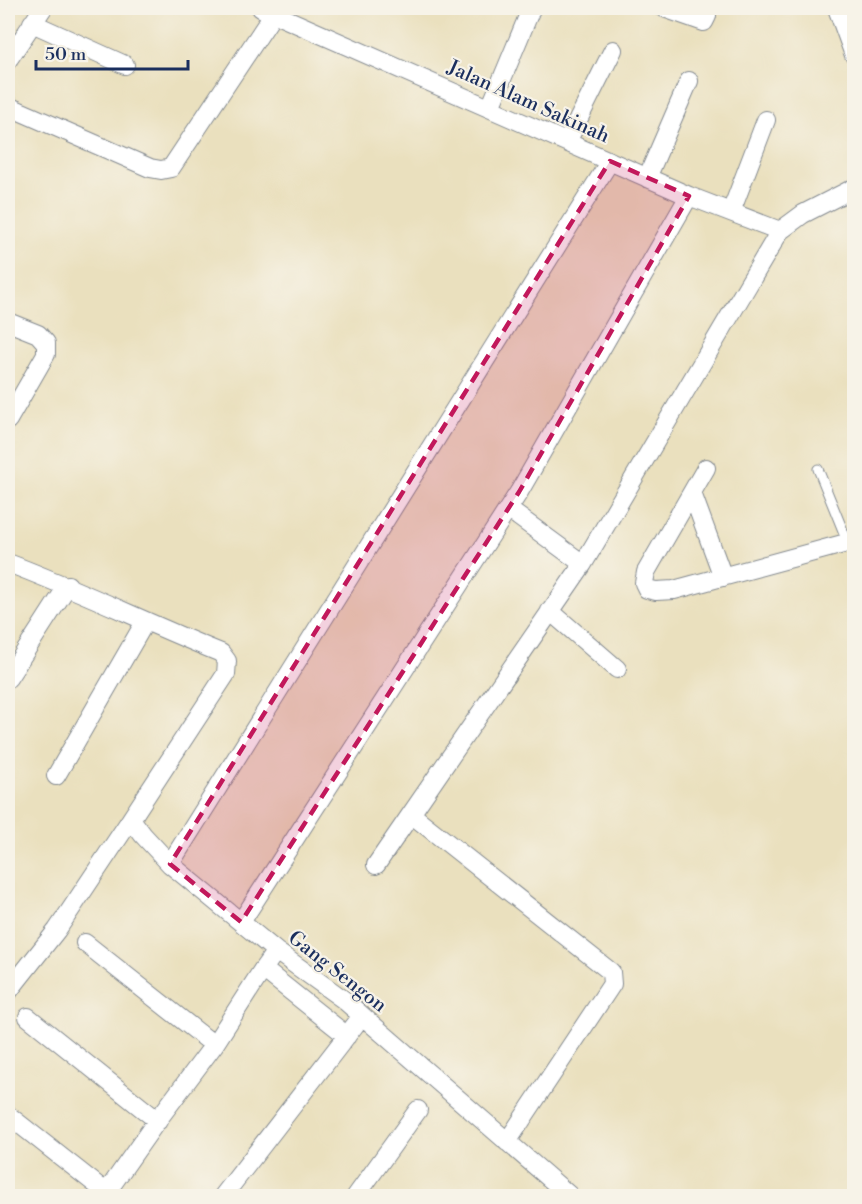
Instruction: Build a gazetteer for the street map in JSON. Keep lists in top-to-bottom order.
{
  "streets": {
    "street": ["Jalan Alam Sakinah", "Gang Sengon"]
  },
  "scale_bar": "50 m"
}
